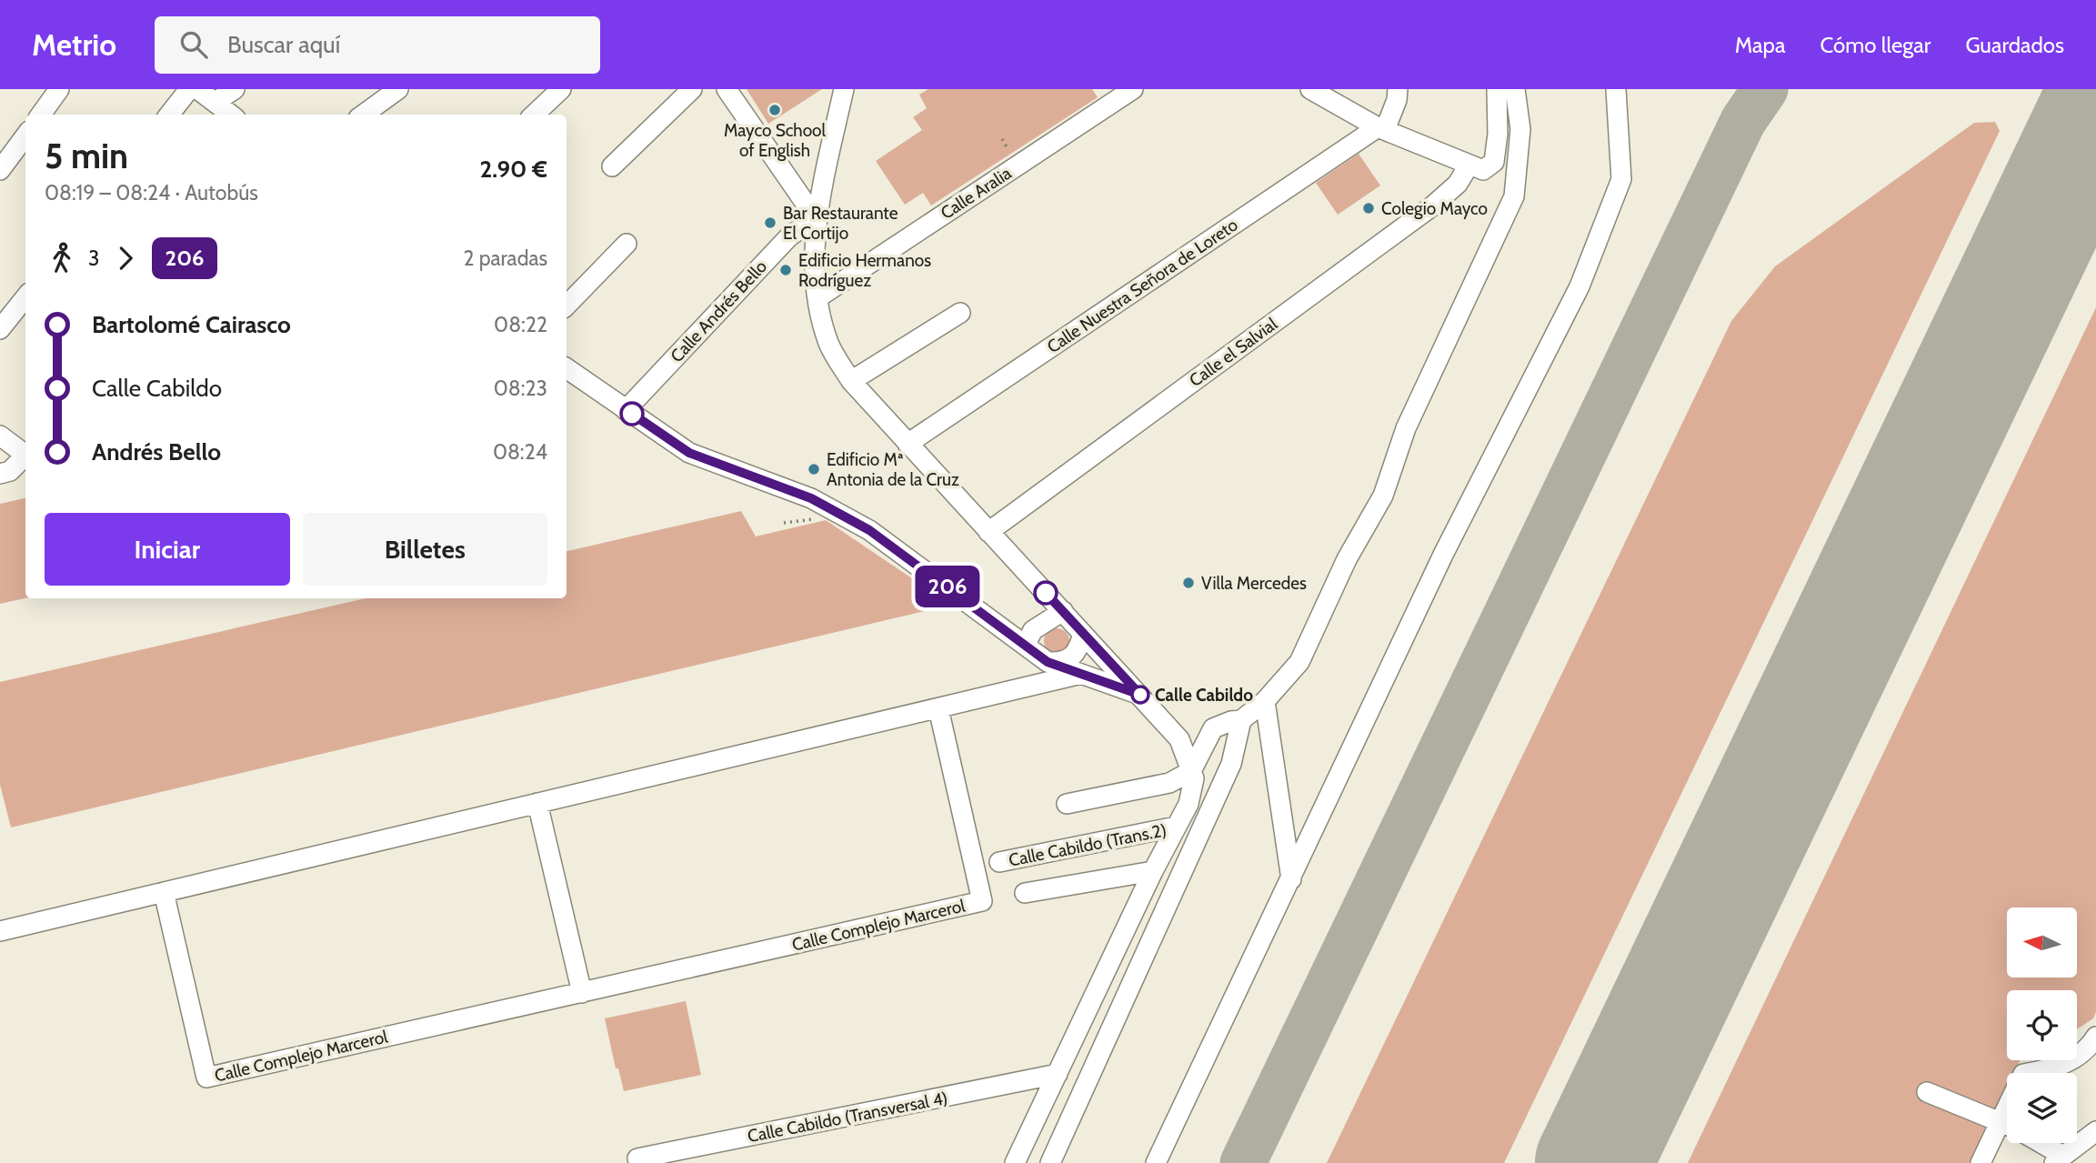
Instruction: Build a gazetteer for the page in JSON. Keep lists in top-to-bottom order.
{
  "streets": {
    "street": [
      "Calle Aralia",
      "Calle Nuestra Señora de Loreto",
      "Calle Andrés Bello",
      "Calle el Salvial",
      "Calle Cabildo (Trans.2)",
      "Calle Complejo Marcerol",
      "Calle Cabildo (Transversal 4)"
    ]
  },
  "places": [
    "Mayco School of English",
    "Colegio Mayco",
    "Bar Restaurante El Cortijo",
    "Edificio Hermanos Rodríguez",
    "Edificio Mª Antonia de la Cruz",
    "Villa Mercedes",
    "Calle Cabildo"
  ],
  "lines": ["bus line 206"],
  "north": "left",
  "page": {
    "header": "Metrio",
    "search": "Buscar aquí",
    "nav": ["Mapa", "Cómo llegar", "Guardados"],
    "on_map": "206",
    "heading": ["5 min", "08:19 – 08:24 · Autobús", "2.90 €"],
    "legs": ["3", "206", "2 paradas"],
    "list": [
      {
        "name": "Bartolomé Cairasco",
        "value": "08:22"
      },
      {
        "name": "Calle Cabildo",
        "value": "08:23"
      },
      {
        "name": "Andrés Bello",
        "value": "08:24"
      }
    ],
    "buttons": ["Iniciar", "Billetes"]
  }
}
